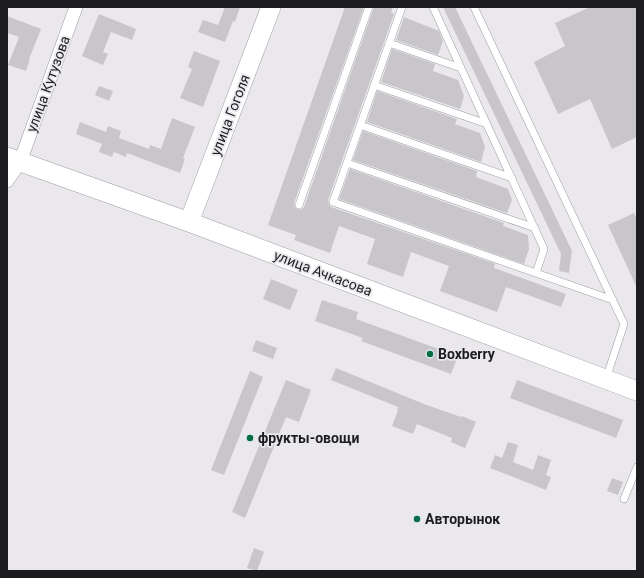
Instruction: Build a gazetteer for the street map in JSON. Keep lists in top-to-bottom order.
{
  "streets": {
    "main road": ["улица Гоголя", "улица Ачкасова"],
    "street": ["улица Кутузова"]
  },
  "crossings": [
    ["улица Кутузова", "улица Ачкасова"],
    ["улица Гоголя", "улица Ачкасова"]
  ],
  "places": ["Boxberry", "фрукты-овощи", "Авторынок"]
}
